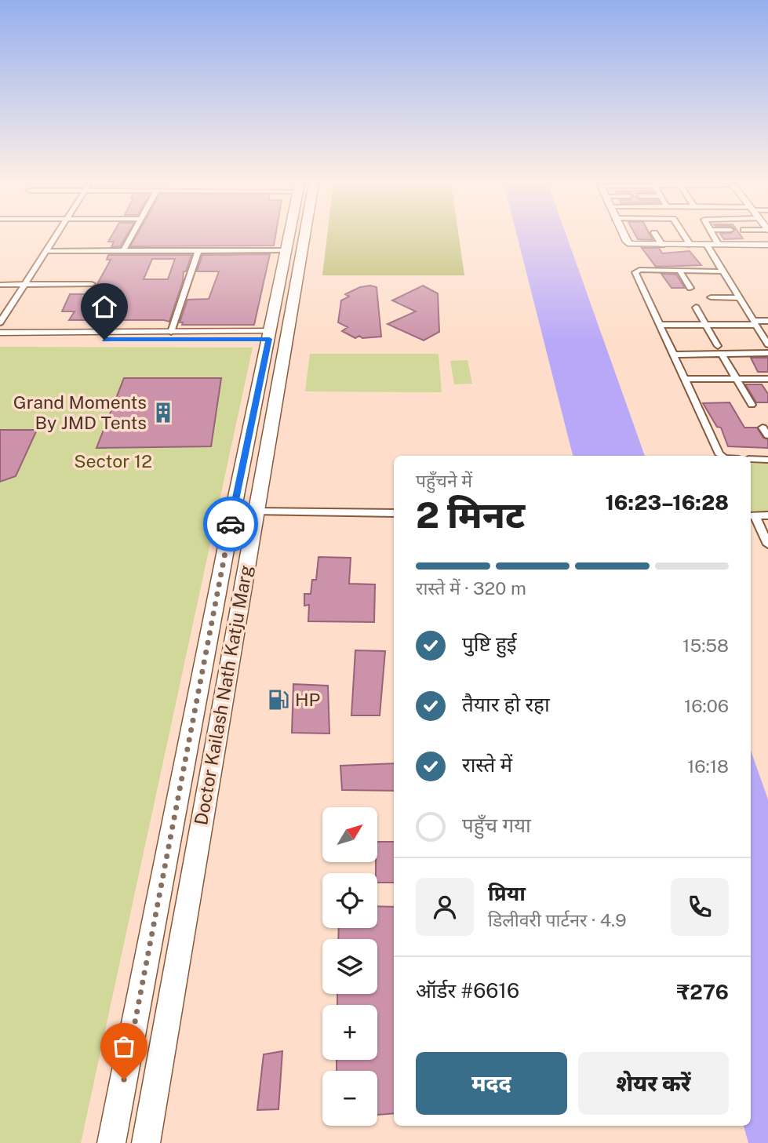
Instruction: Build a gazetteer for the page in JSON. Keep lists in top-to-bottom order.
{
  "streets": {
    "main road": ["Doctor Kailash Nath Katju Marg"]
  },
  "parks": ["Sector 12"],
  "places": {
    "building": ["Grand Moments By JMD Tents"],
    "fuel station": ["HP"]
  },
  "north": "top right",
  "page": {
    "heading": ["2 मिनट", "पहुँचने में", "16:23–16:28"],
    "panel": [
      "प्रिया",
      "डिलीवरी पार्टनर · 4.9",
      "ऑर्डर #6616",
      "₹276"
    ],
    "bar": "रास्ते में · 320 m",
    "list": [
      ["पुष्टि हुई", "15:58"],
      ["तैयार हो रहा", "16:06"],
      ["रास्ते में", "16:18"],
      "पहुँच गया"
    ],
    "map_buttons": ["+", "−"],
    "buttons": ["मदद", "शेयर करें"]
  }
}
